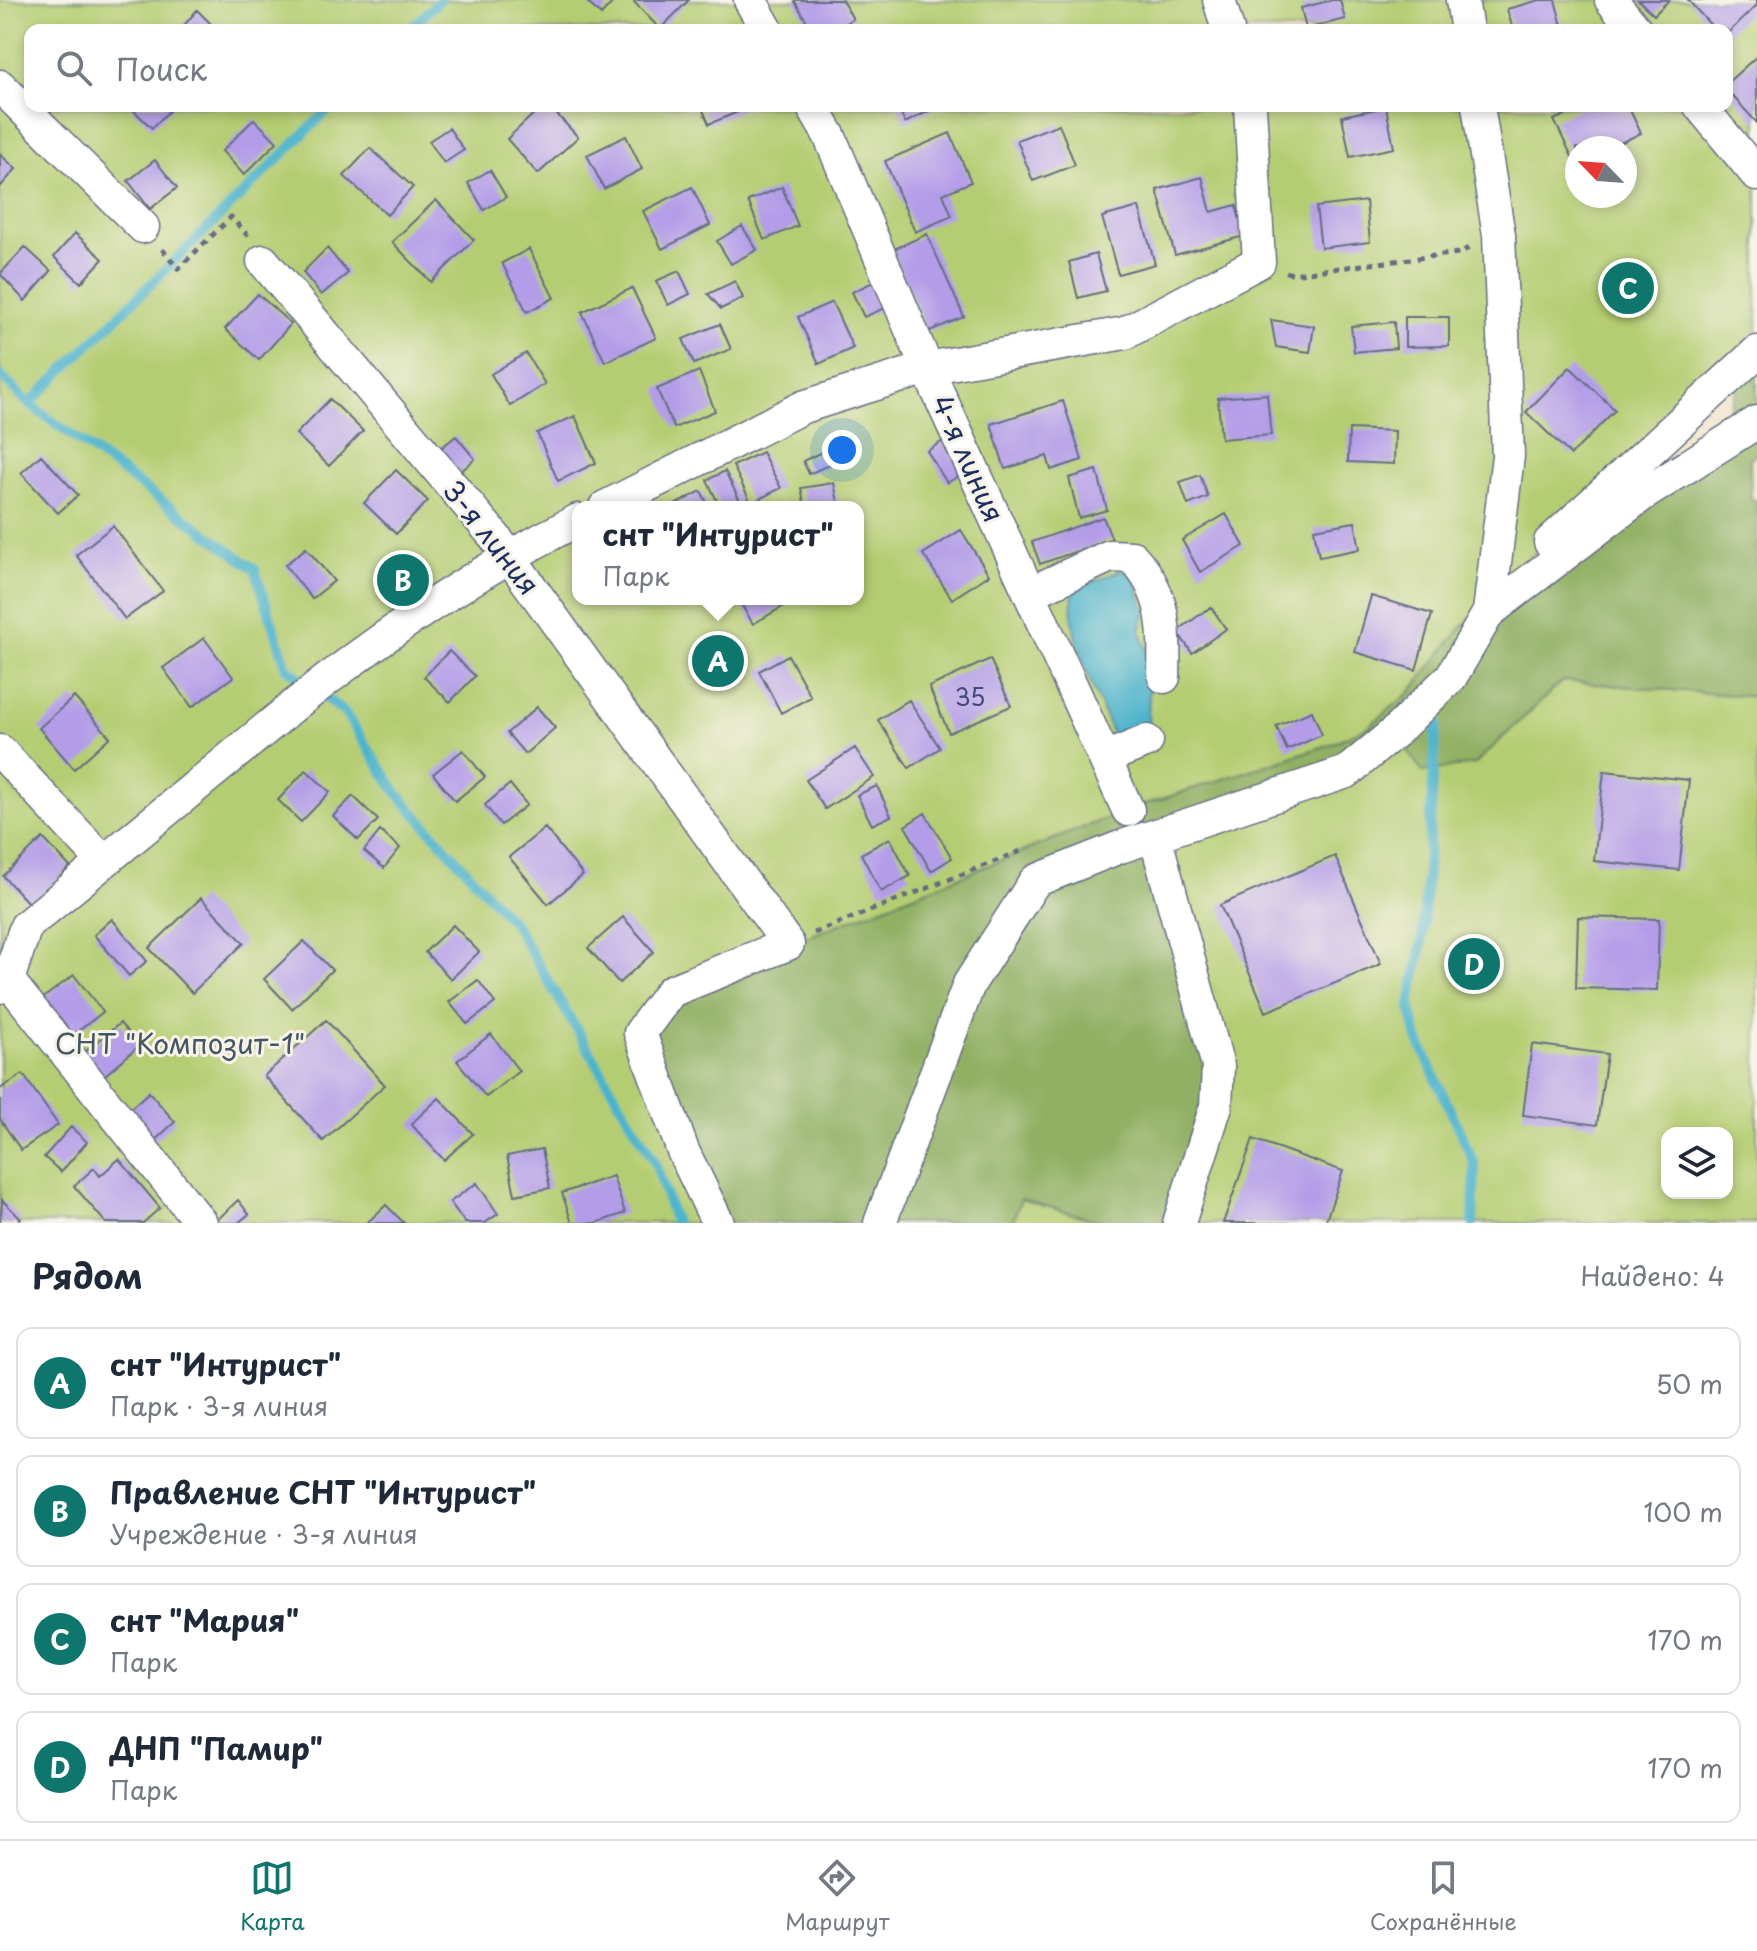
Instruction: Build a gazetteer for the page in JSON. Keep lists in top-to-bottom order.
{
  "streets": {
    "street": ["4-я линия", "3-я линия"]
  },
  "parks": ["СНТ \"Композит-1\""],
  "house_numbers": ["35"],
  "north": "top left",
  "page": {
    "search": "Поиск",
    "pins": [
      "C",
      "B",
      "A",
      "D"
    ],
    "popup": ["снт \"Интурист\"", "Парк"],
    "heading": ["Рядом", "Найдено: 4"],
    "list": [
      {
        "mark": "A",
        "name": "снт \"Интурист\"",
        "note": "Парк · 3-я линия",
        "value": "50 m"
      },
      {
        "mark": "B",
        "name": "Правление СНТ \"Интурист\"",
        "note": "Учреждение · 3-я линия",
        "value": "100 m"
      },
      {
        "mark": "C",
        "name": "снт \"Мария\"",
        "note": "Парк",
        "value": "170 m"
      },
      {
        "mark": "D",
        "name": "ДНП \"Памир\"",
        "note": "Парк",
        "value": "170 m"
      }
    ],
    "nav": ["Карта", "Маршрут", "Сохранённые"]
  }
}
